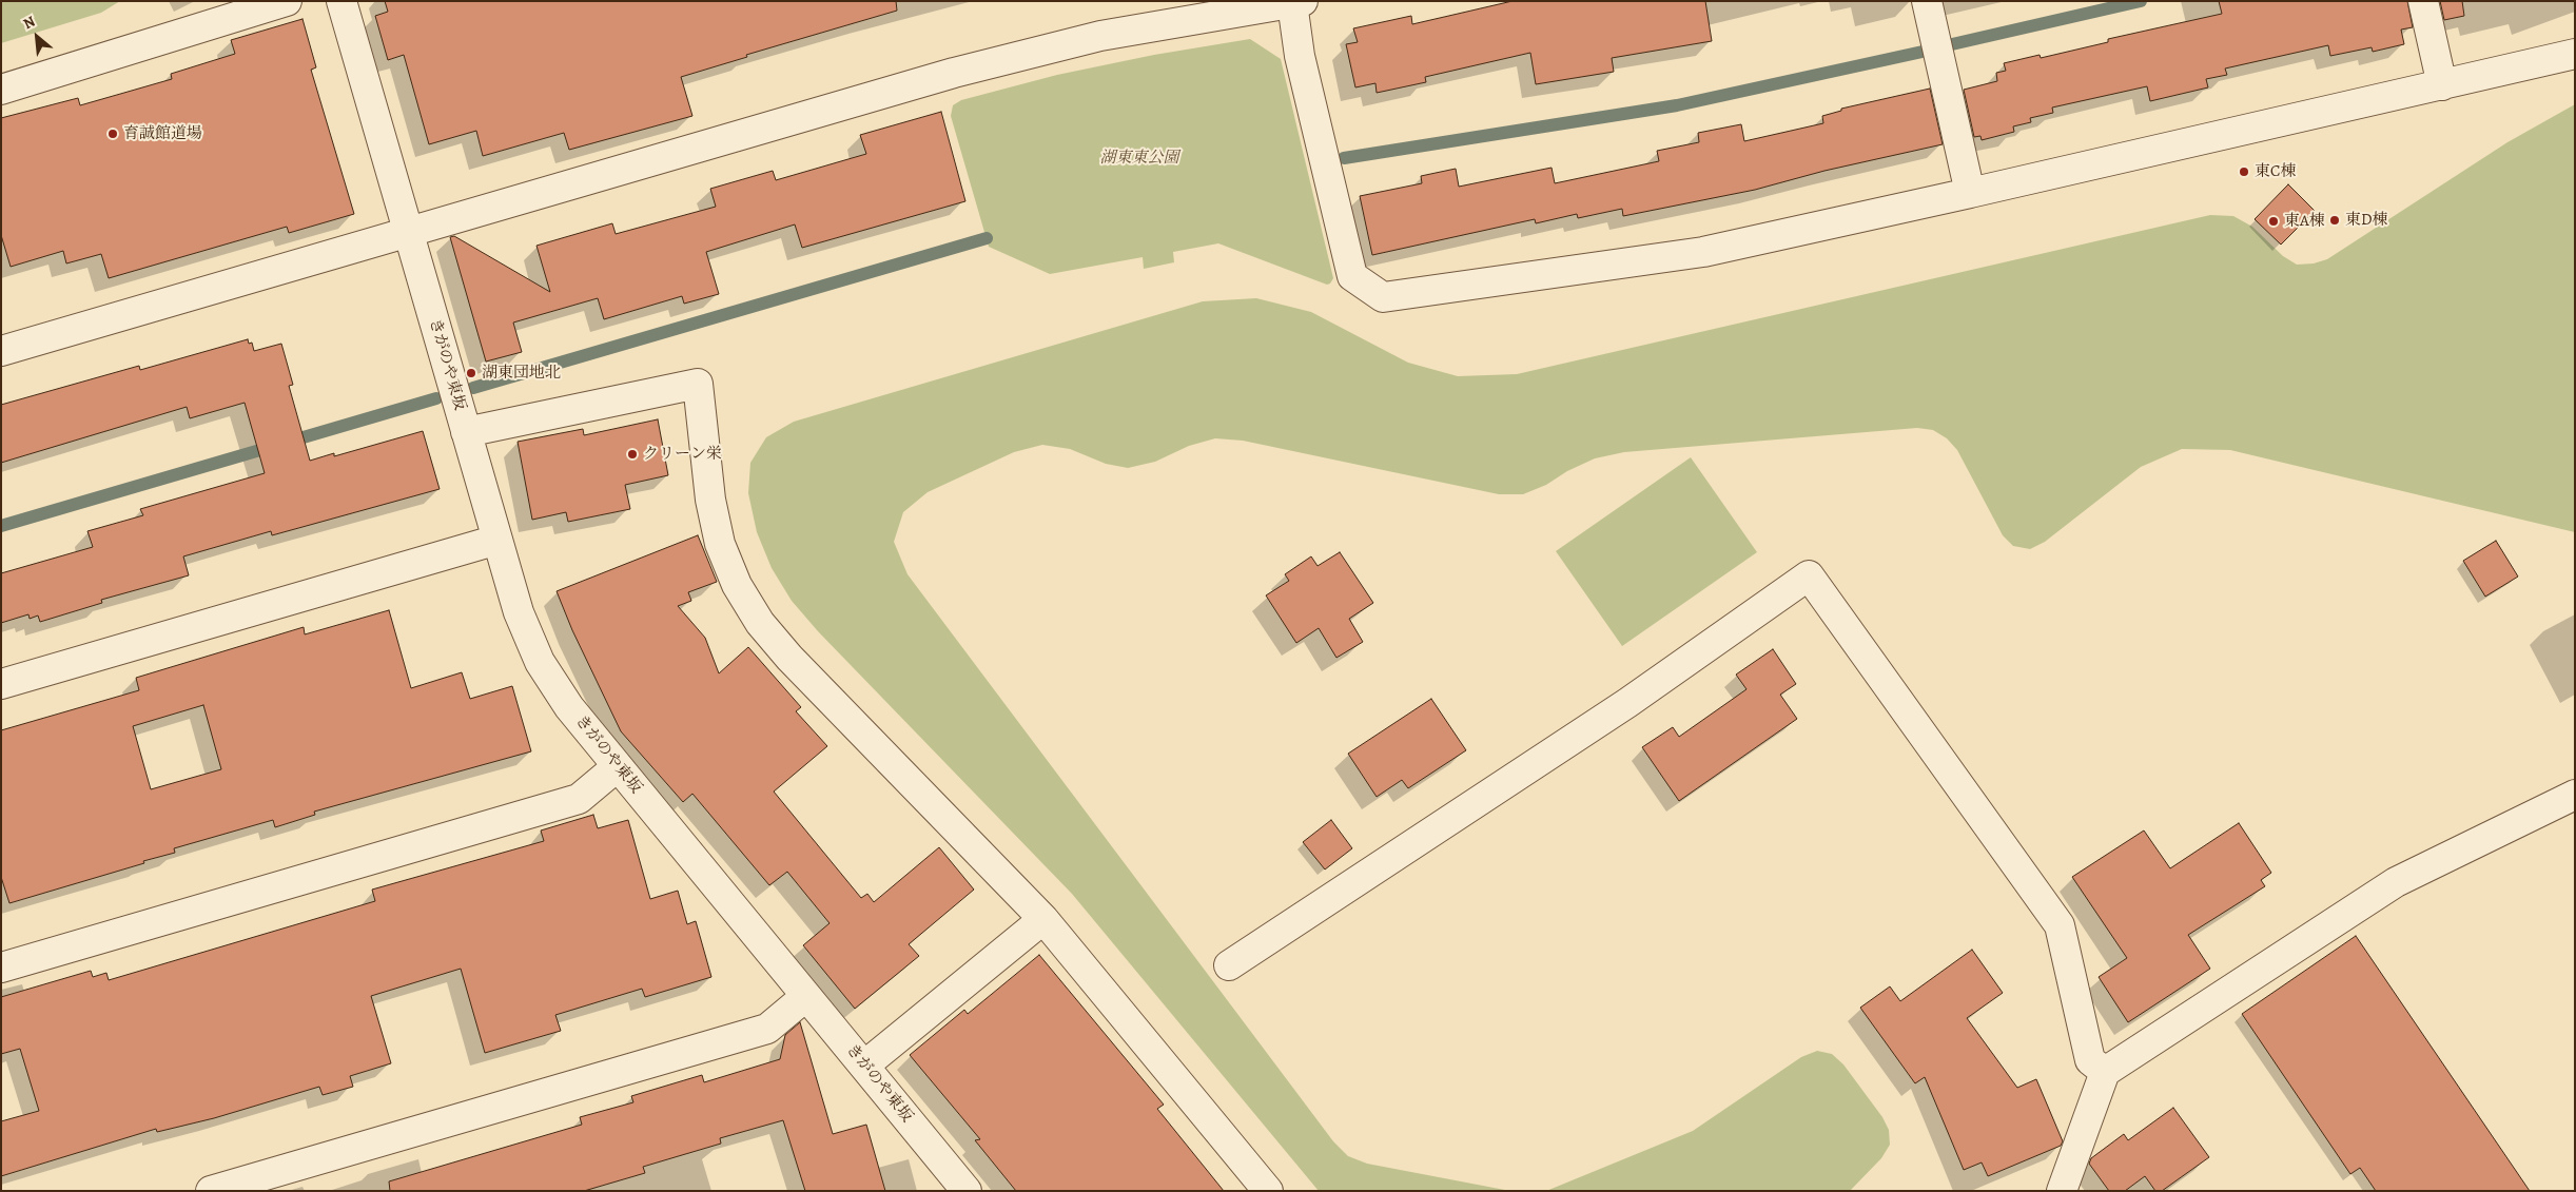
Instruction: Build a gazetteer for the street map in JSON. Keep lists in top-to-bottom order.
{
  "streets": {
    "street": ["きがのや東坂"]
  },
  "parks": ["湖東東公園"],
  "places": [
    "育誠館道場",
    "東C棟",
    "東D棟",
    "東A棟",
    "湖東団地北",
    "クリーン栄"
  ],
  "north": "top left"
}
